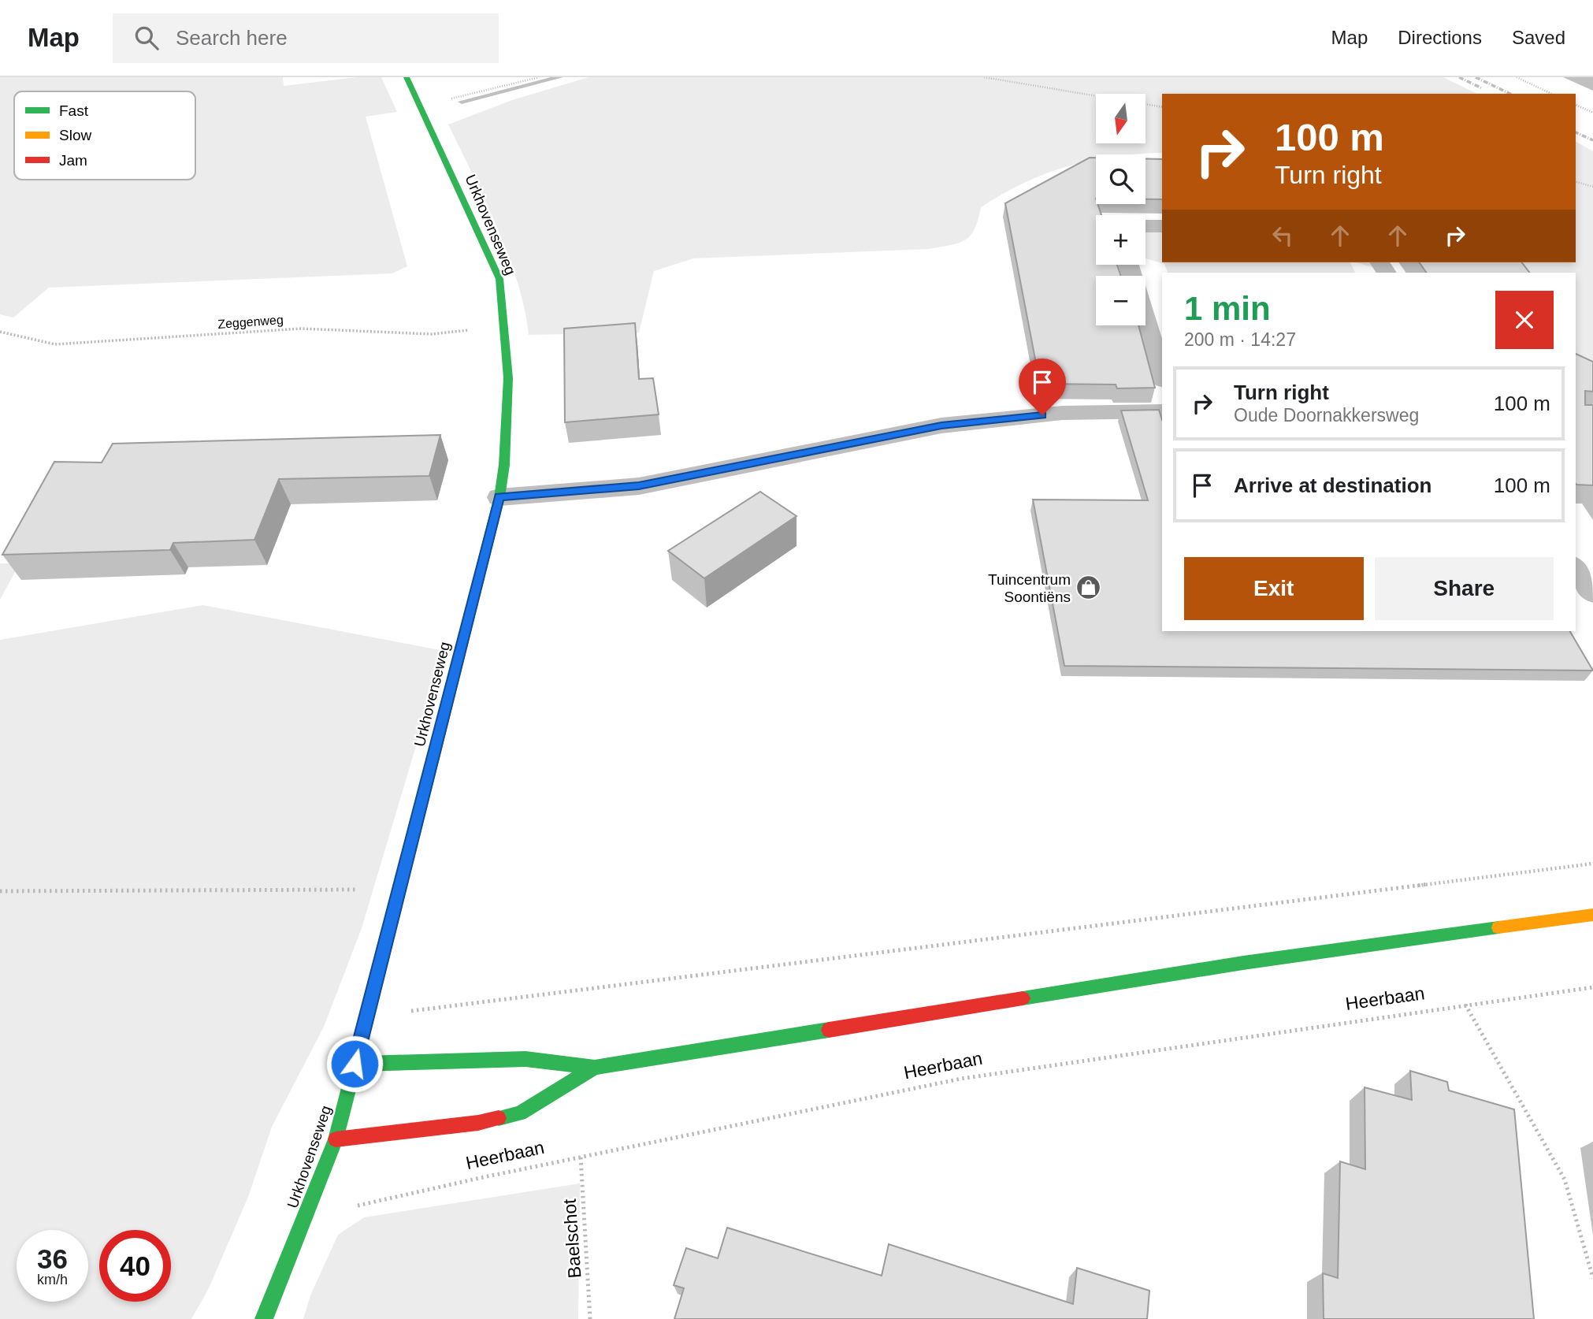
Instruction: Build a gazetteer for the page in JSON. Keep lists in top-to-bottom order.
{
  "streets": {
    "street": ["Urkhovenseweg"],
    "path": ["Zeggenweg", "Heerbaan", "Baelschot"]
  },
  "crossings": [
    ["Urkhovenseweg", "Zeggenweg"],
    ["Urkhovenseweg", "Heerbaan"],
    ["Heerbaan", "Baelschot"]
  ],
  "places": {
    "shop": ["Tuincentrum Soontiëns"]
  },
  "legend": ["Fast", "Slow", "Jam"],
  "north": "bottom",
  "page": {
    "header": "Map",
    "search": "Search here",
    "nav": ["Map", "Directions", "Saved"],
    "map_buttons": ["+", "−"],
    "turn": ["100 m", "Turn right"],
    "heading": ["1 min", "200 m · 14:27"],
    "list": [
      {
        "name": "Turn right",
        "note": "Oude Doornakkersweg",
        "value": "100 m"
      },
      {
        "name": "Arrive at destination",
        "value": "100 m"
      }
    ],
    "buttons": ["Exit", "Share"],
    "speed": "36 km/h",
    "limit": "40"
  }
}
